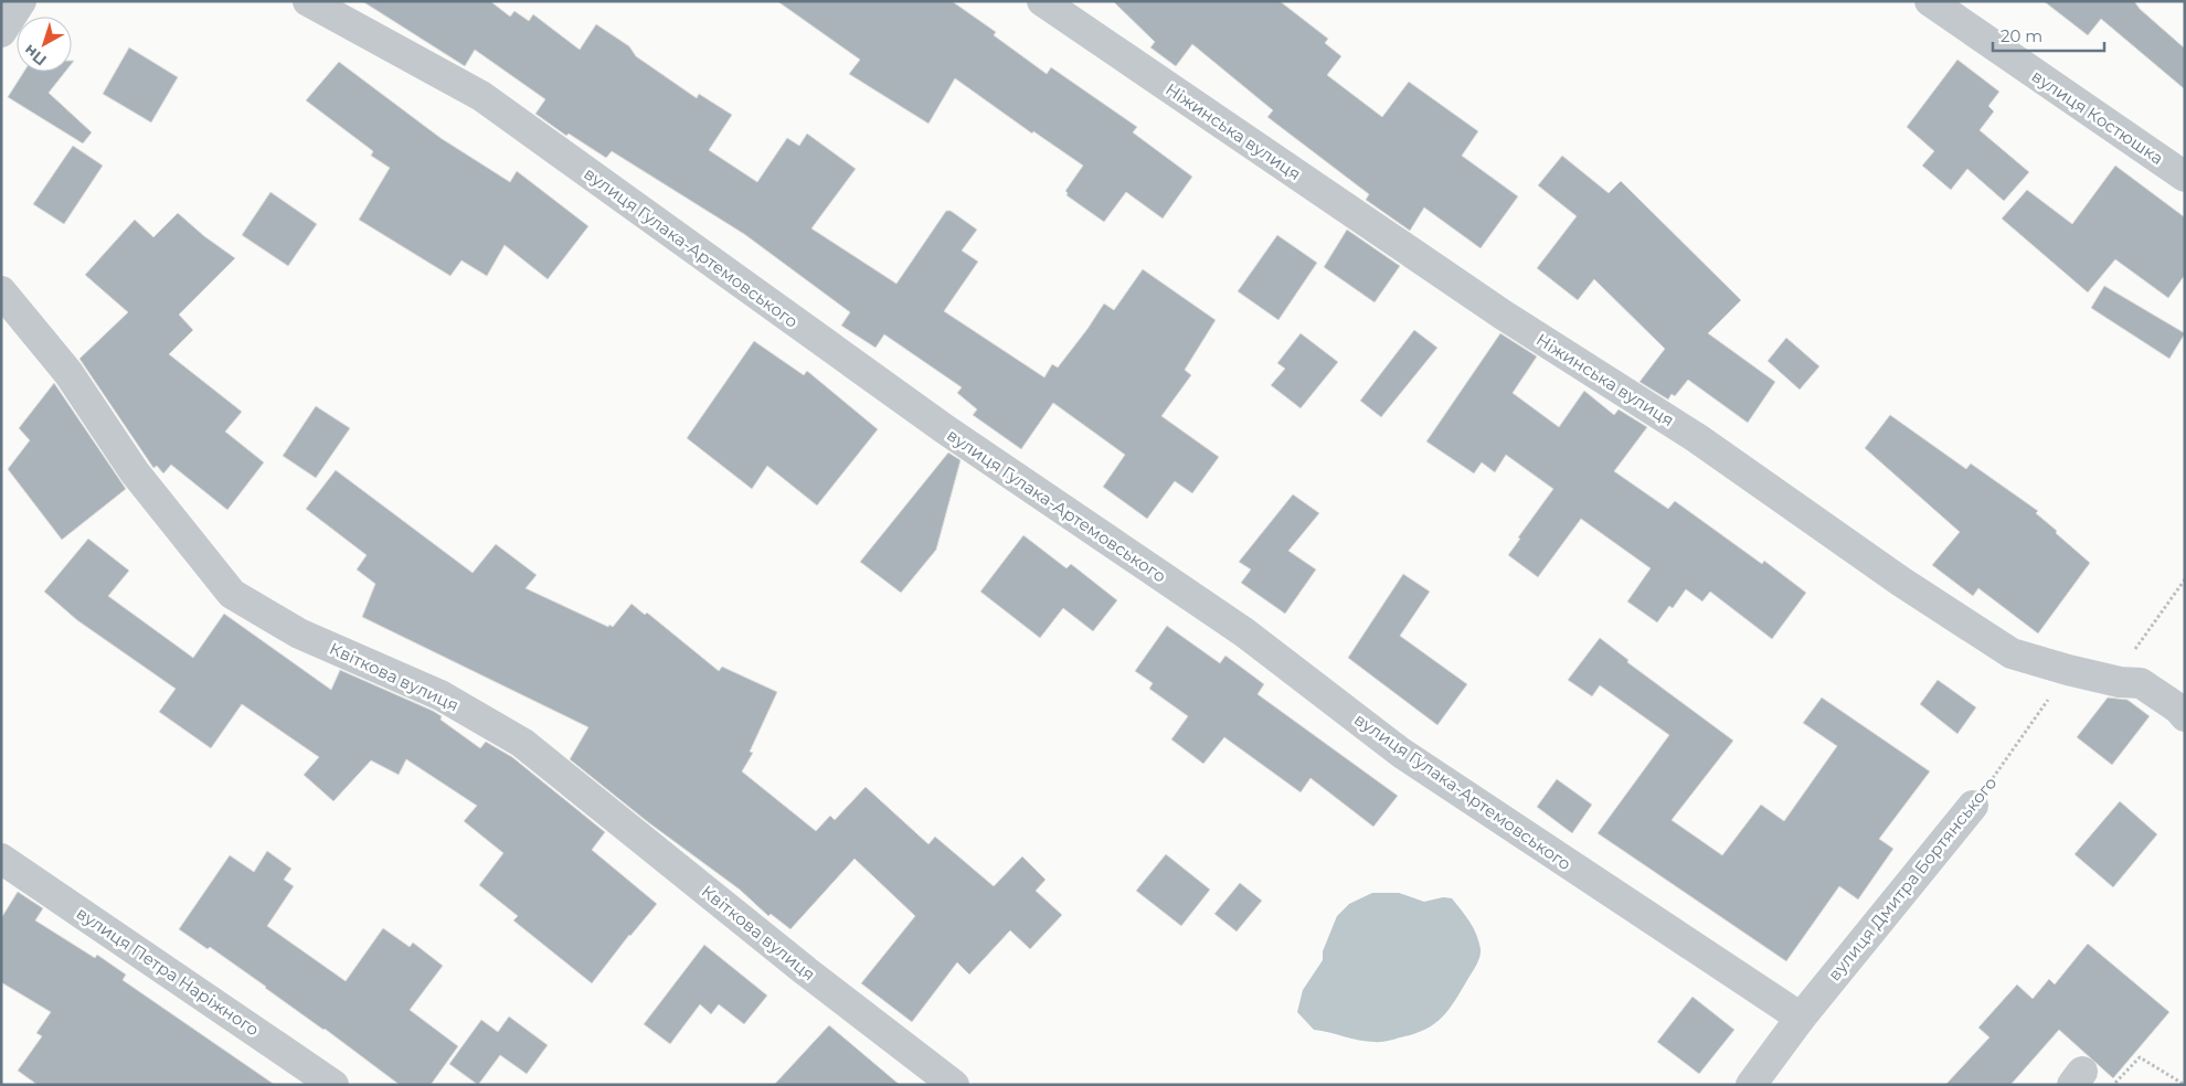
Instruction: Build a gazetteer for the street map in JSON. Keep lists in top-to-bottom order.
{
  "streets": {
    "street": [
      "вулиця Костюшка",
      "Ніжинська вулиця",
      "вулиця Гулака-Артемовського",
      "Квіткова вулиця",
      "вулиця Дмитра Бортянського",
      "вулиця Петра Наріжного"
    ]
  },
  "crossings": [
    ["Ніжинська вулиця", "вулиця Дмитра Бортянського"],
    ["вулиця Гулака-Артемовського", "вулиця Дмитра Бортянського"]
  ],
  "scale_bar": "20 m",
  "north": "bottom left"
}
